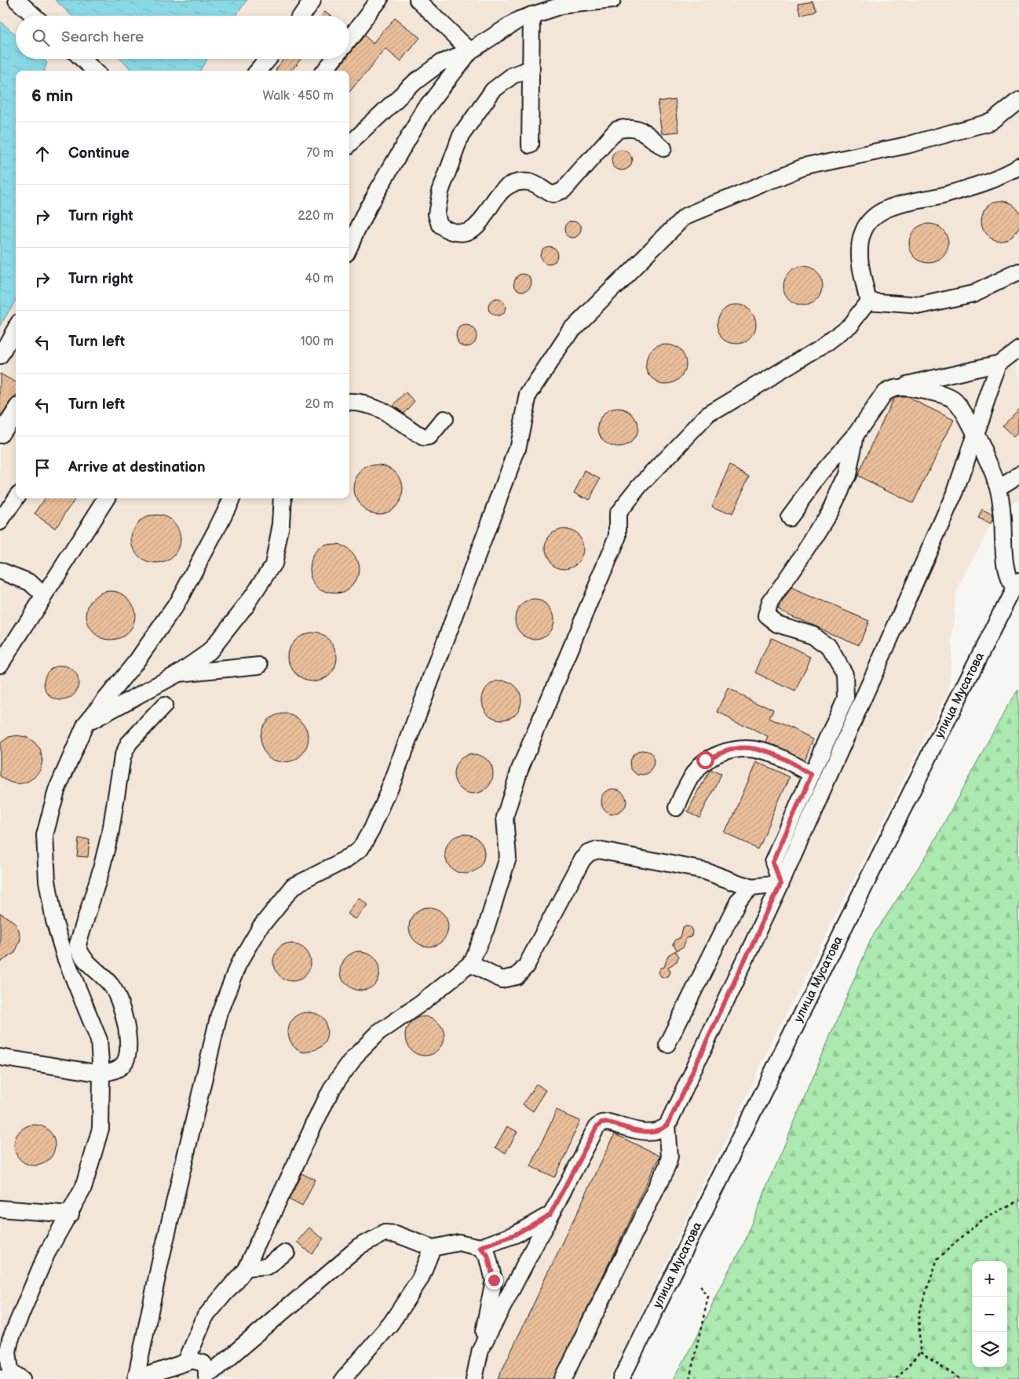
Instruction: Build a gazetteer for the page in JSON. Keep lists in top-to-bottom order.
{
  "streets": {
    "street": ["улица Мусатова"]
  },
  "page": {
    "search": "Search here",
    "heading": ["6 min", "Walk · 450 m"],
    "list": [
      ["Continue", "70 m"],
      ["Turn right", "220 m"],
      ["Turn right", "40 m"],
      ["Turn left", "100 m"],
      ["Turn left", "20 m"],
      "Arrive at destination"
    ],
    "map_buttons": ["+", "−"]
  }
}
